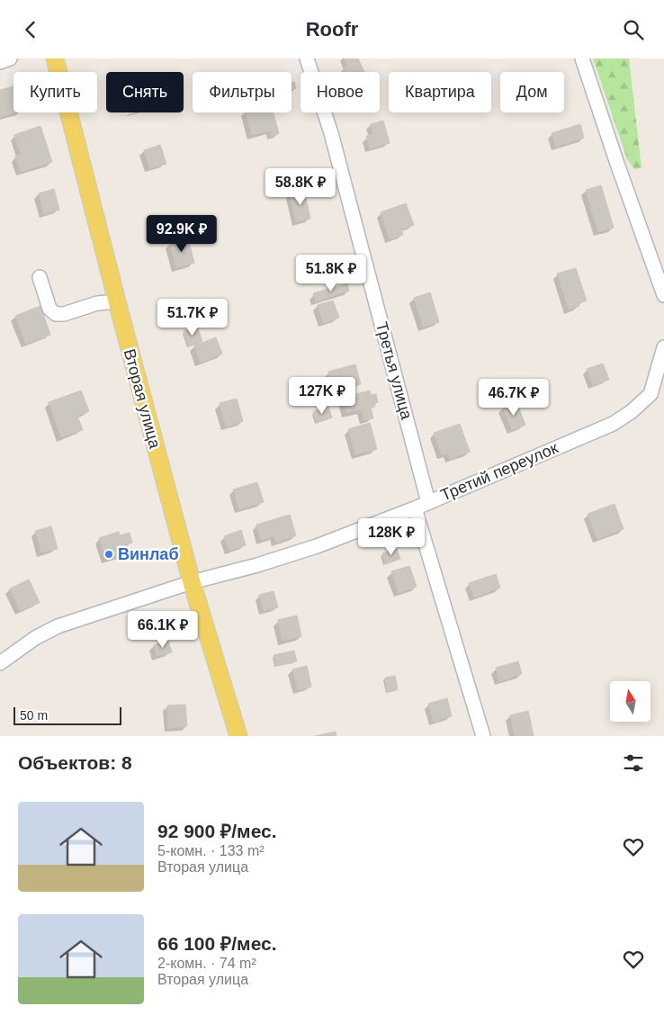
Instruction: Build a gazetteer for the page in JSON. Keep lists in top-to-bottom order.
{
  "streets": {
    "main road": ["Вторая улица"],
    "street": ["Третья улица", "Третий переулок"]
  },
  "crossings": [
    ["Третья улица", "Третий переулок"],
    ["Вторая улица", "Третий переулок"]
  ],
  "places": ["Винлаб"],
  "scale_bar": "50 m",
  "north": "top",
  "page": {
    "header": "Roofr",
    "chip": [
      "Купить",
      "Снять",
      "Фильтры",
      "Новое",
      "Квартира",
      "Дом"
    ],
    "price": [
      "58.8K ₽",
      "92.9K ₽",
      "51.8K ₽",
      "51.7K ₽",
      "127K ₽",
      "46.7K ₽",
      "128K ₽",
      "66.1K ₽"
    ],
    "scale": "50 m",
    "heading": "Объектов: 8",
    "list": [
      {
        "name": "92 900 ₽/мес.",
        "note": "5-комн. · 133 m² · Вторая улица"
      },
      {
        "name": "66 100 ₽/мес.",
        "note": "2-комн. · 74 m² · Вторая улица"
      }
    ]
  }
}
